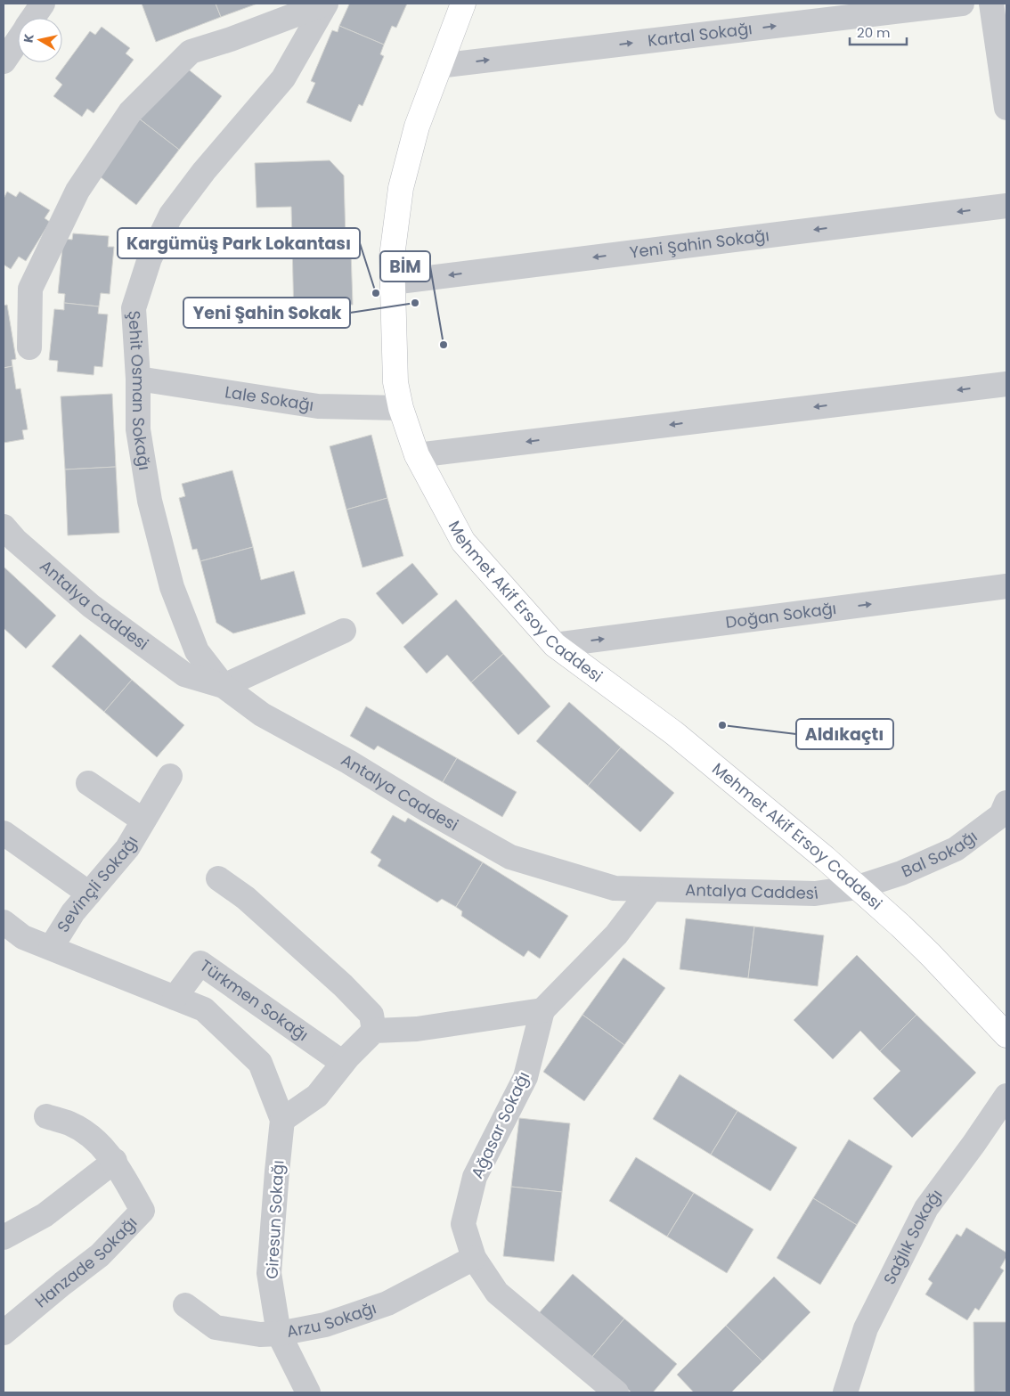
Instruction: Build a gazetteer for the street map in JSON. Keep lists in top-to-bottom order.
{
  "streets": {
    "main road": ["Mehmet Akif Ersoy Caddesi"],
    "street": [
      "Kartal Sokağı",
      "Yeni Şahin Sokağı",
      "Şehit Osman Sokağı",
      "Lale Sokağı",
      "Antalya Caddesi",
      "Doğan Sokağı",
      "Bal Sokağı",
      "Sevinçli Sokağı",
      "Türkmen Sokağı",
      "Ağasar Sokağı",
      "Giresun Sokağı",
      "Sağlık Sokağı",
      "Hanzade Sokağı",
      "Arzu Sokağı"
    ]
  },
  "crossings": [
    ["Kartal Sokağı", "Mehmet Akif Ersoy Caddesi"],
    ["Yeni Şahin Sokağı", "Mehmet Akif Ersoy Caddesi"],
    ["Şehit Osman Sokağı", "Lale Sokağı"],
    ["Şehit Osman Sokağı", "Antalya Caddesi"],
    ["Lale Sokağı", "Mehmet Akif Ersoy Caddesi"],
    ["Mehmet Akif Ersoy Caddesi", "Antalya Caddesi"],
    ["Mehmet Akif Ersoy Caddesi", "Doğan Sokağı"],
    ["Mehmet Akif Ersoy Caddesi", "Bal Sokağı"],
    ["Antalya Caddesi", "Bal Sokağı"],
    ["Ağasar Sokağı", "Arzu Sokağı"],
    ["Giresun Sokağı", "Arzu Sokağı"]
  ],
  "one_way": ["Kartal Sokağı"],
  "places": [
    "Kargümüş Park Lokantası",
    "Yeni Şahin Sokak",
    "BİM",
    "Aldıkaçtı"
  ],
  "scale_bar": "20 m",
  "north": "left"
}
